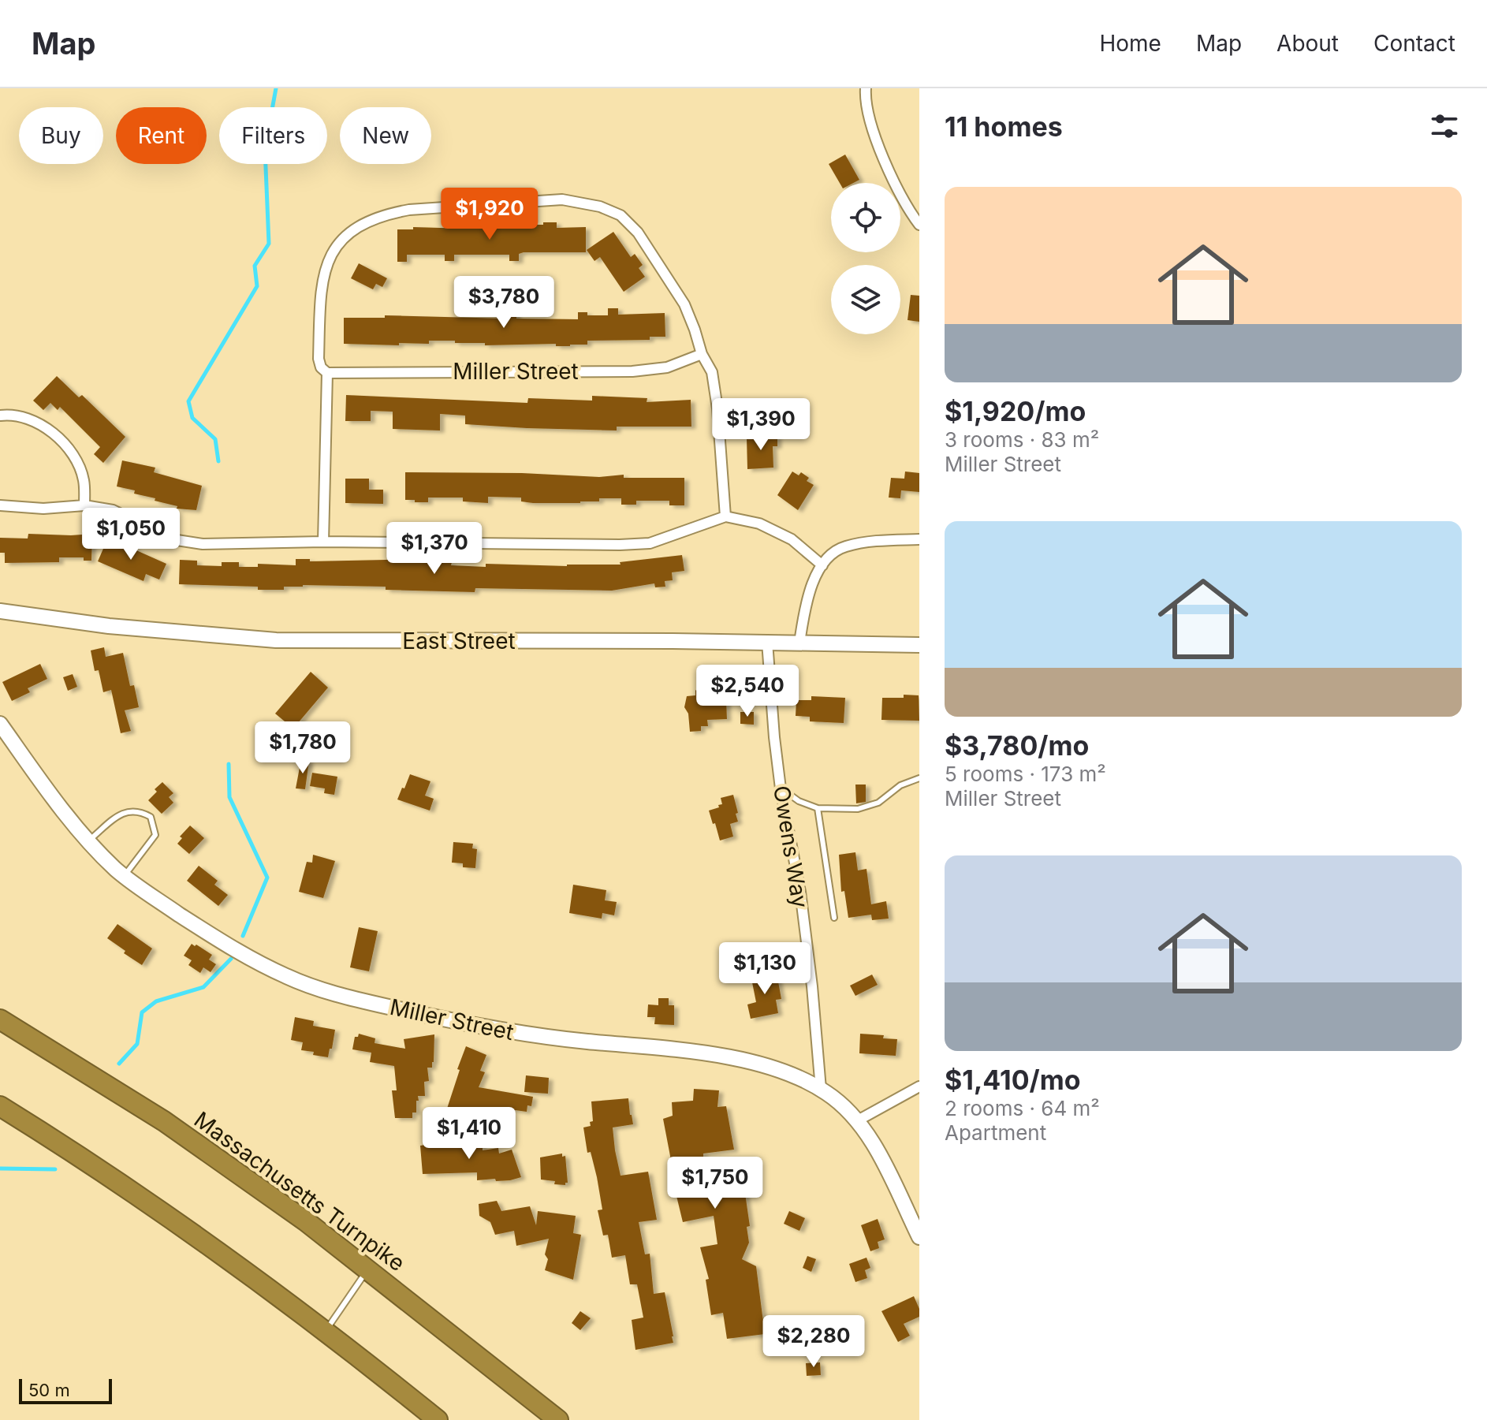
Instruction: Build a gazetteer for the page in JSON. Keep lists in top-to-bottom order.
{
  "streets": {
    "highway": ["Massachusetts Turnpike"],
    "street": ["Miller Street", "East Street", "Owens Way"]
  },
  "crossings": [
    ["Miller Street", "Owens Way"],
    ["East Street", "Owens Way"]
  ],
  "scale_bar": "50 m",
  "page": {
    "header": "Map",
    "nav": [
      "Home",
      "Map",
      "About",
      "Contact"
    ],
    "heading": "11 homes",
    "chip": [
      "Buy",
      "Rent",
      "Filters",
      "New"
    ],
    "list": [
      {
        "name": "$1,920/mo",
        "note": "3 rooms · 83 m² · Miller Street"
      },
      {
        "name": "$3,780/mo",
        "note": "5 rooms · 173 m² · Miller Street"
      },
      {
        "name": "$1,410/mo",
        "note": "2 rooms · 64 m² · Apartment"
      }
    ],
    "price": [
      "$1,920",
      "$3,780",
      "$1,390",
      "$1,050",
      "$1,370",
      "$2,540",
      "$1,780",
      "$1,130",
      "$1,410",
      "$1,750",
      "$2,280"
    ],
    "scale": "50 m"
  }
}
